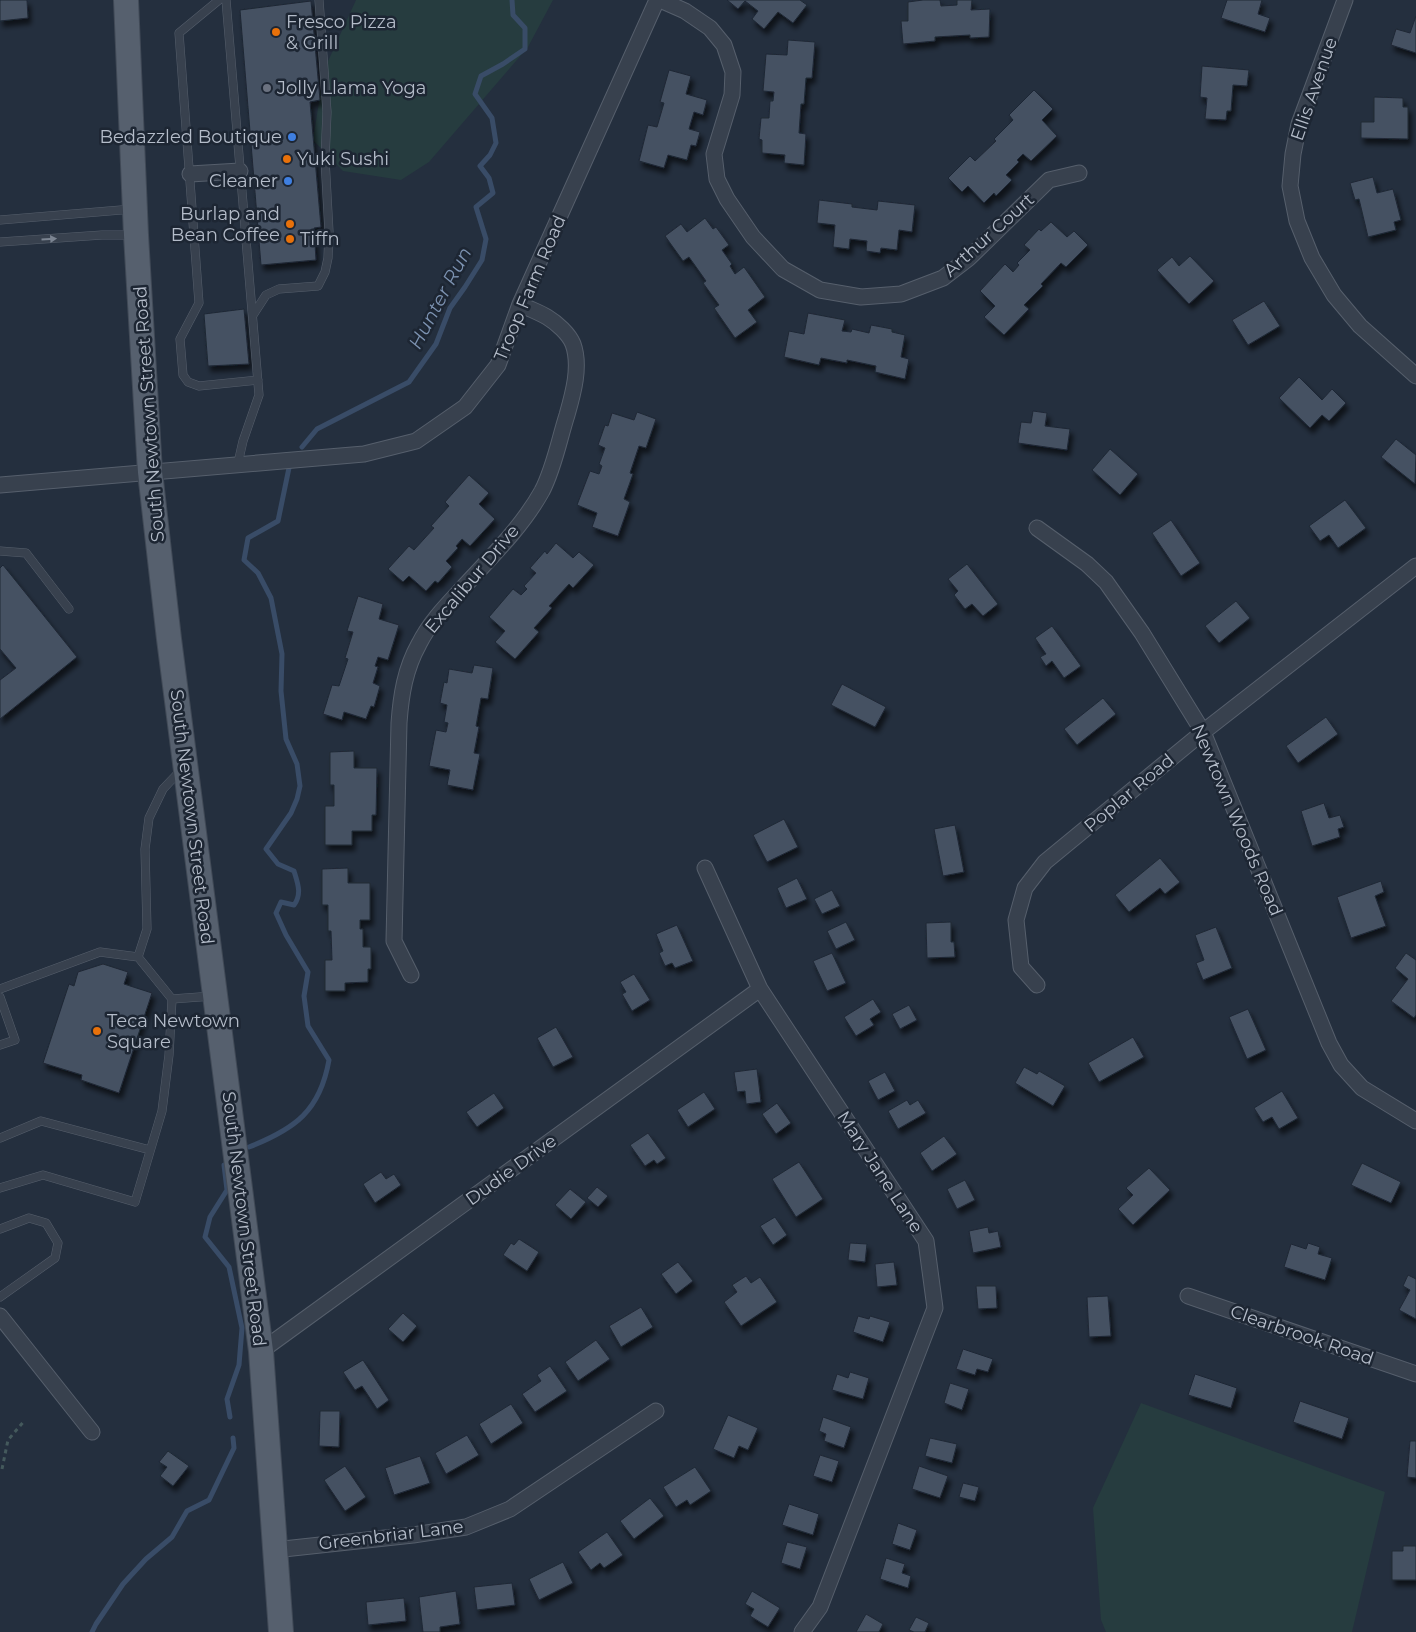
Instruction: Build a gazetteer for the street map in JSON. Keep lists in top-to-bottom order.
{
  "streets": {
    "main road": ["South Newtown Street Road"],
    "street": [
      "Ellis Avenue",
      "Arthur Court",
      "Troop Farm Road",
      "Excalibur Drive",
      "Poplar Road",
      "Newtown Woods Road",
      "Dudie Drive",
      "Mary Jane Lane",
      "Clearbrook Road",
      "Greenbriar Lane"
    ]
  },
  "crossings": [
    ["Arthur Court", "Troop Farm Road"],
    ["Troop Farm Road", "South Newtown Street Road"],
    ["Troop Farm Road", "Excalibur Drive"],
    ["South Newtown Street Road", "Dudie Drive"],
    ["South Newtown Street Road", "Greenbriar Lane"],
    ["Poplar Road", "Newtown Woods Road"],
    ["Dudie Drive", "Mary Jane Lane"]
  ],
  "water": ["Hunter Run"],
  "places": [
    "Fresco Pizza & Grill",
    "Jolly Llama Yoga",
    "Bedazzled Boutique",
    "Yuki Sushi",
    "Cleaner",
    "Burlap and Bean Coffee",
    "Tiffn",
    "Teca Newtown Square"
  ]
}
